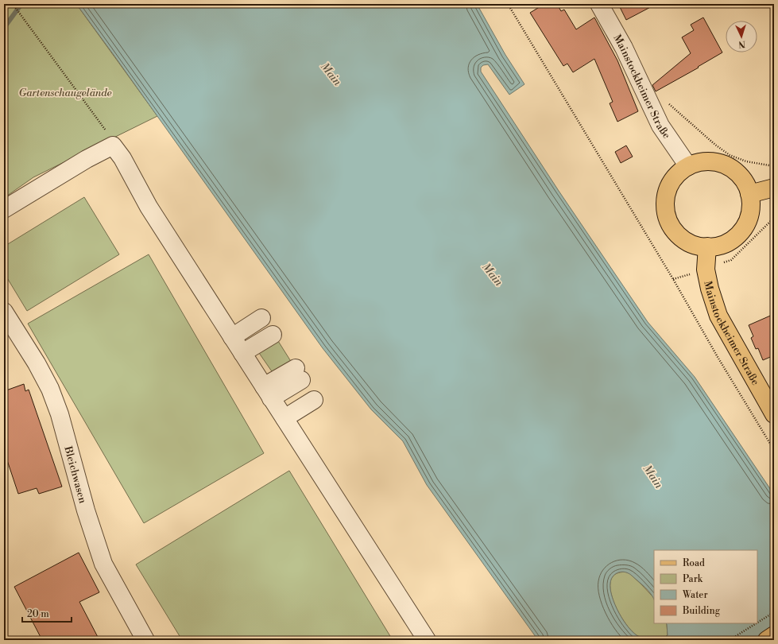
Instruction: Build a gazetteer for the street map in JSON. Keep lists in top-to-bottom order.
{
  "streets": {
    "main road": ["Mainstockheimer Straße"],
    "street": ["Bleichwasen"]
  },
  "water": ["Main"],
  "parks": ["Gartenschaugelände"],
  "legend": [
    "Road",
    "Park",
    "Water",
    "Building"
  ],
  "scale_bar": "20 m",
  "north": "bottom"
}
